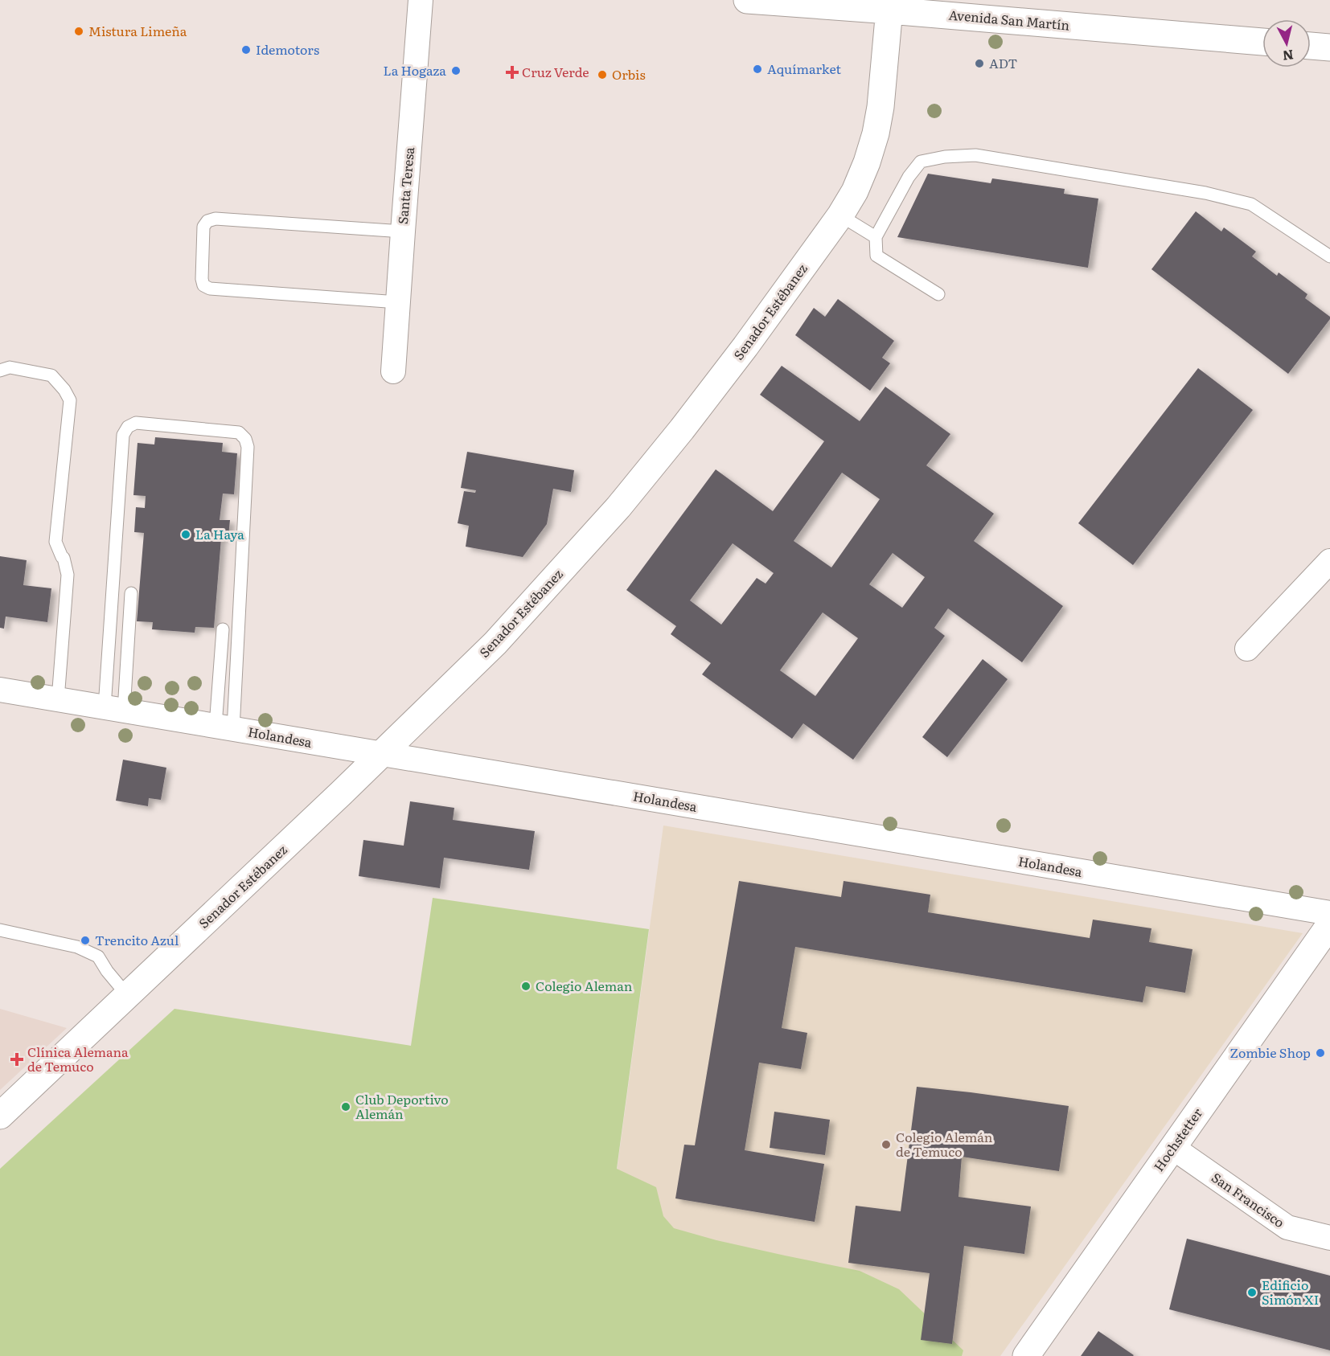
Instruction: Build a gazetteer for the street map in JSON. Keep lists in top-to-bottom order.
{
  "streets": {
    "main road": ["Avenida San Martín", "Senador Estébanez", "Hochstetter"],
    "street": ["Santa Teresa", "Holandesa", "San Francisco"]
  },
  "crossings": [
    ["Avenida San Martín", "Senador Estébanez"],
    ["Senador Estébanez", "Holandesa"],
    ["Hochstetter", "San Francisco"]
  ],
  "places": {
    "other": [
      "Mistura Limeña",
      "Idemotors",
      "ADT",
      "Aquímarket",
      "La Hogaza",
      "Orbis",
      "La Haya",
      "Trencito Azul",
      "Colegio Aleman",
      "Zombie Shop",
      "Club Deportivo Alemán",
      "Colegio Alemán de Temuco",
      "Edificio Simón XI"
    ],
    "health": ["Cruz Verde", "Clínica Alemana de Temuco"]
  },
  "north": "bottom"
}
